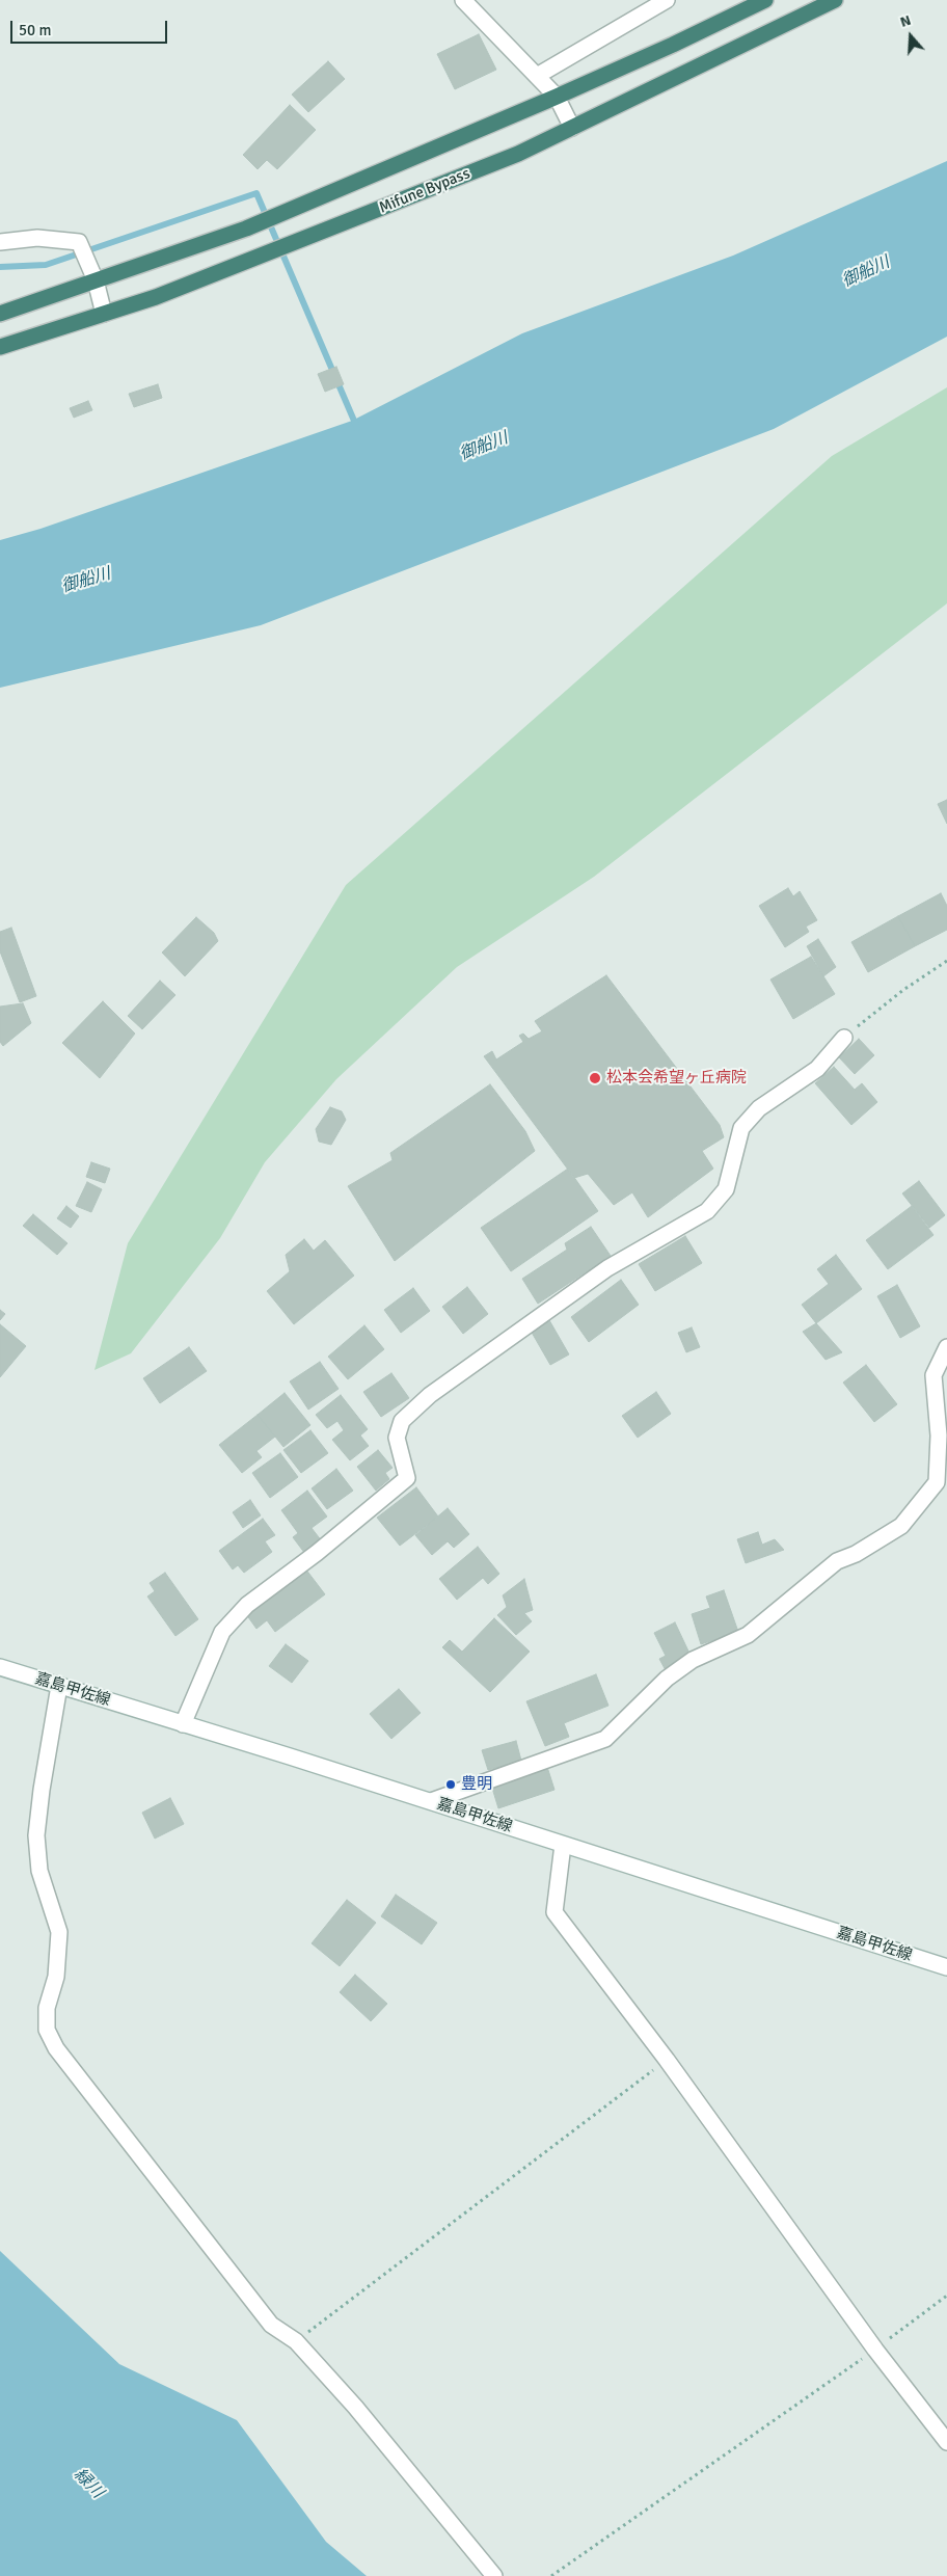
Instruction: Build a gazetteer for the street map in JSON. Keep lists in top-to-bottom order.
{
  "streets": {
    "highway": ["Mifune Bypass"],
    "street": ["嘉島甲佐線"]
  },
  "water": ["御船川", "緑川"],
  "places": ["松本会希望ヶ丘病院", "豊明"],
  "scale_bar": "50 m",
  "north": "top"
}
